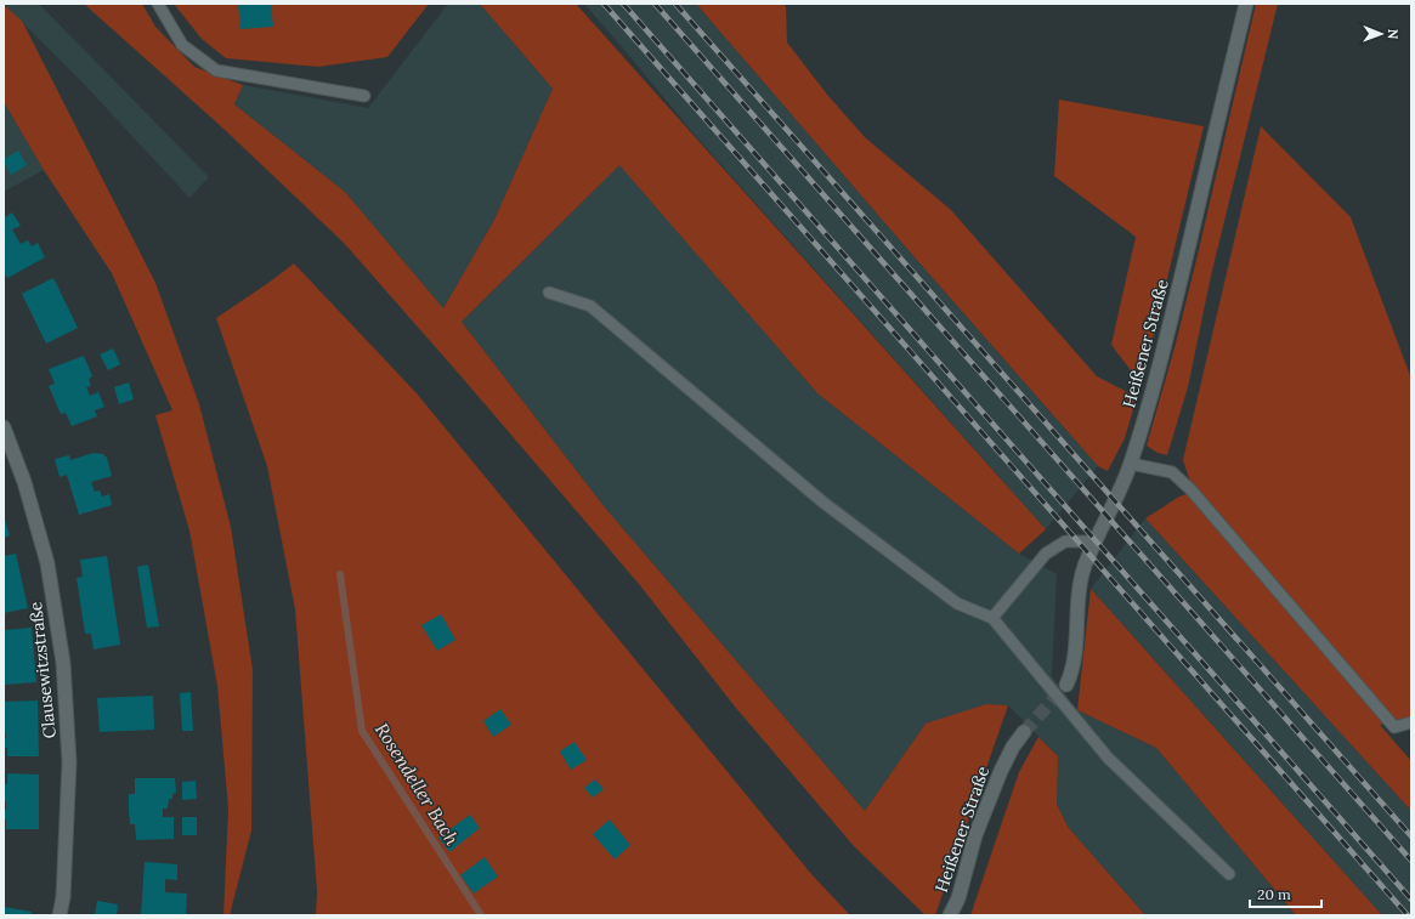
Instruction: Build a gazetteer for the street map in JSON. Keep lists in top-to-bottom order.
{
  "streets": {
    "street": ["Heißener Straße", "Clausewitzstraße"]
  },
  "water": ["Rosendeller Bach"],
  "scale_bar": "20 m",
  "north": "right"
}
